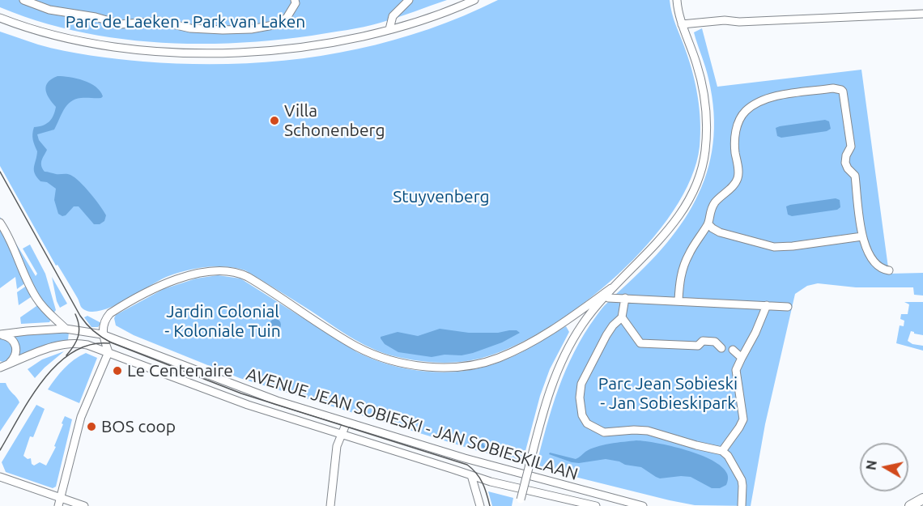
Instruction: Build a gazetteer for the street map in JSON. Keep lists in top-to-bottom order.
{
  "streets": {
    "street": ["AVENUE JEAN SOBIESKI - JAN SOBIESKILAAN"]
  },
  "parks": [
    "Parc de Laeken - Park van Laken",
    "Stuyvenberg",
    "Jardin Colonial - Koloniale Tuin",
    "Parc Jean Sobieski - Jan Sobieskipark"
  ],
  "places": ["Villa Schonenberg", "Le Centenaire", "BOS coop"],
  "north": "left"
}
